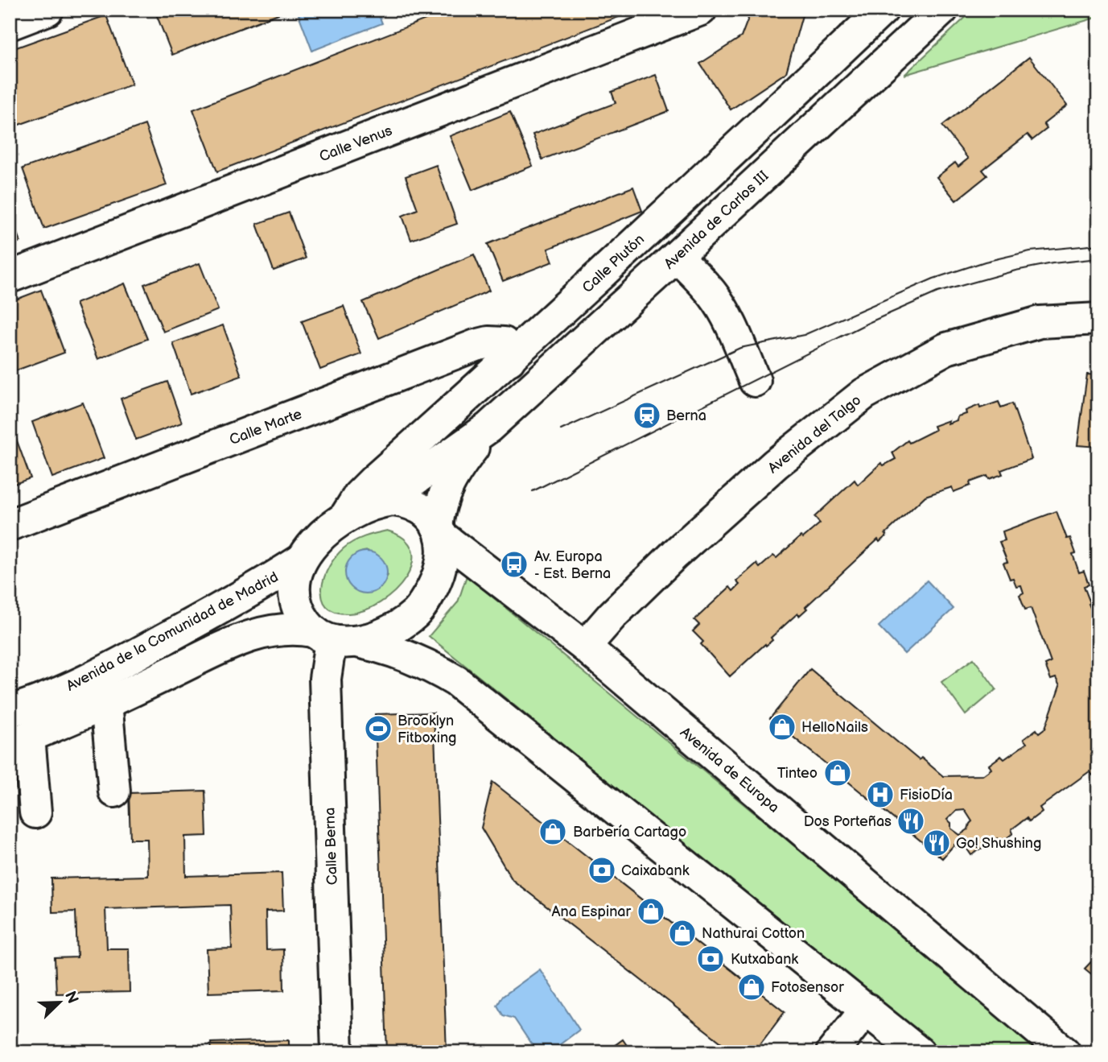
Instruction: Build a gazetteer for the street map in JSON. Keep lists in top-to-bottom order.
{
  "streets": {
    "street": [
      "Calle Venus",
      "Avenida de Carlos III",
      "Calle Plutón",
      "Calle Marte",
      "Avenida del Talgo",
      "Avenida de la Comunidad de Madrid",
      "Avenida de Europa",
      "Calle Berna"
    ]
  },
  "crossings": [
    ["Avenida de Carlos III", "Calle Plutón"],
    ["Avenida de Carlos III", "Avenida de la Comunidad de Madrid"],
    ["Avenida de Carlos III", "Avenida de Europa"],
    ["Avenida de Carlos III", "Calle Berna"],
    ["Calle Plutón", "Calle Marte"],
    ["Calle Plutón", "Avenida de la Comunidad de Madrid"],
    ["Calle Plutón", "Avenida de Europa"],
    ["Calle Plutón", "Calle Berna"],
    ["Avenida del Talgo", "Avenida de Europa"],
    ["Avenida de la Comunidad de Madrid", "Avenida de Europa"],
    ["Avenida de la Comunidad de Madrid", "Calle Berna"],
    ["Avenida de Europa", "Calle Berna"]
  ],
  "places": {
    "station": ["Berna"],
    "bus stop": ["Av. Europa - Est. Berna"],
    "shop": [
      "HelloNails",
      "Tinteo",
      "Barbería Cartago",
      "Ana Espinar",
      "Nathurai Cotton",
      "Fotosensor"
    ],
    "sports": ["Brooklyn Fitboxing"],
    "hospital": ["FisioDía"],
    "restaurant": ["Dos Porteñas", "Go! Shushing"],
    "bank": ["Caixabank", "Kutxabank"]
  },
  "north": "top right"
}
